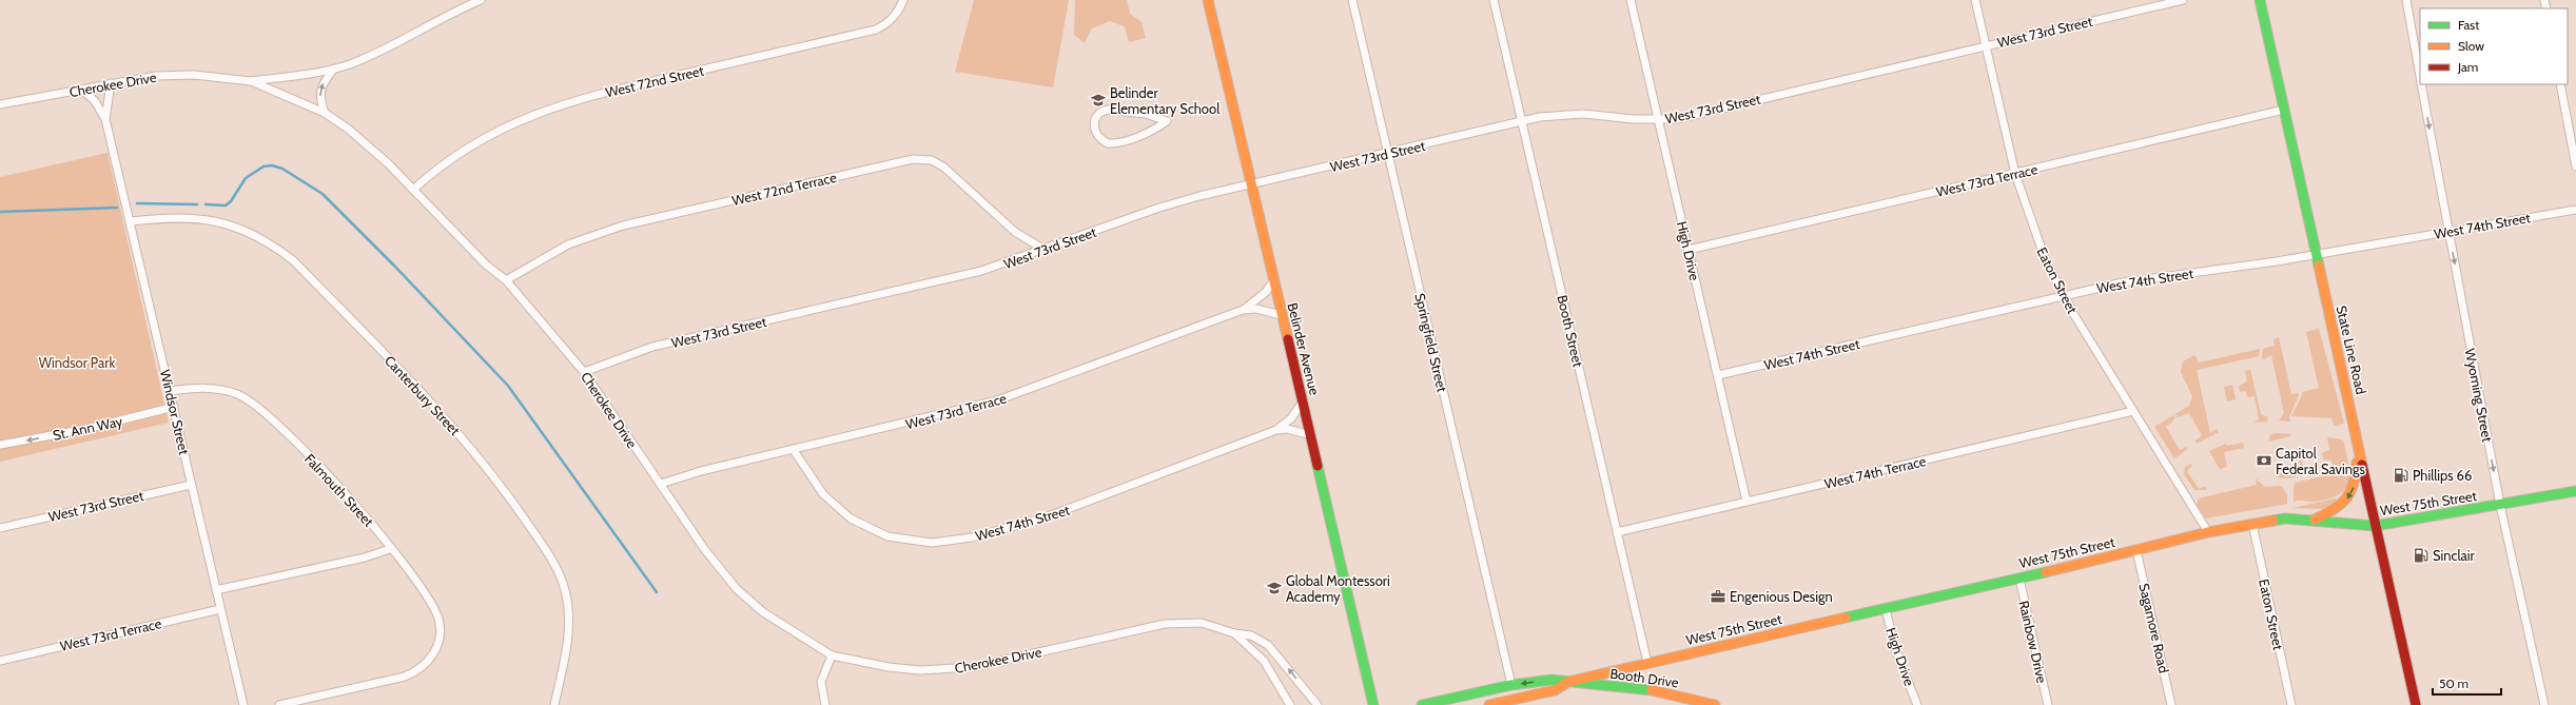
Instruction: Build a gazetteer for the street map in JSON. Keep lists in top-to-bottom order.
{
  "streets": {
    "main road": [
      "Belinder Avenue",
      "State Line Road",
      "West 75th Street",
      "Booth Drive"
    ],
    "street": [
      "West 73rd Street",
      "West 72nd Street",
      "Cherokee Drive",
      "West 73rd Terrace",
      "West 72nd Terrace",
      "West 74th Street",
      "High Drive",
      "Eaton Street",
      "Booth Street",
      "Springfield Street",
      "Canterbury Street",
      "Wyoming Street",
      "Windsor Street",
      "St. Ann Way",
      "West 74th Terrace",
      "Falmouth Street",
      "Sagamore Road",
      "Rainbow Drive"
    ]
  },
  "crossings": [
    ["West 73rd Street", "Cherokee Drive"],
    ["West 73rd Street", "West 72nd Terrace"],
    ["West 73rd Street", "High Drive"],
    ["West 73rd Street", "Eaton Street"],
    ["West 73rd Street", "Booth Street"],
    ["West 73rd Street", "Springfield Street"],
    ["West 73rd Street", "Belinder Avenue"],
    ["West 73rd Street", "Windsor Street"],
    ["West 72nd Street", "Cherokee Drive"],
    ["Cherokee Drive", "West 73rd Terrace"],
    ["Cherokee Drive", "West 72nd Terrace"],
    ["Cherokee Drive", "Windsor Street"],
    ["West 73rd Terrace", "West 74th Street"],
    ["West 73rd Terrace", "High Drive"],
    ["West 73rd Terrace", "Eaton Street"],
    ["West 73rd Terrace", "Belinder Avenue"],
    ["West 73rd Terrace", "State Line Road"],
    ["West 73rd Terrace", "Windsor Street"],
    ["West 74th Street", "High Drive"],
    ["West 74th Street", "Eaton Street"],
    ["West 74th Street", "Belinder Avenue"],
    ["West 74th Street", "State Line Road"],
    ["West 74th Street", "Wyoming Street"],
    ["High Drive", "West 74th Terrace"],
    ["High Drive", "West 75th Street"],
    ["Eaton Street", "West 74th Terrace"],
    ["Eaton Street", "West 75th Street"],
    ["Booth Street", "West 74th Terrace"],
    ["Booth Street", "West 75th Street"],
    ["Springfield Street", "West 75th Street"],
    ["State Line Road", "West 75th Street"],
    ["Canterbury Street", "Windsor Street"],
    ["Wyoming Street", "West 75th Street"],
    ["Windsor Street", "St. Ann Way"],
    ["Windsor Street", "Falmouth Street"],
    ["West 75th Street", "Sagamore Road"],
    ["West 75th Street", "Rainbow Drive"],
    ["West 75th Street", "Booth Drive"]
  ],
  "one_way": ["Wyoming Street", "St. Ann Way"],
  "parks": ["Windsor Park"],
  "places": {
    "school or university": ["Belinder Elementary School", "Global Montessori Academy"],
    "bank": ["Capitol Federal Savings"],
    "fuel station": ["Phillips 66", "Sinclair"],
    "office": ["Engenious Design"]
  },
  "legend": ["Fast", "Slow", "Jam"],
  "scale_bar": "50 m"
}
